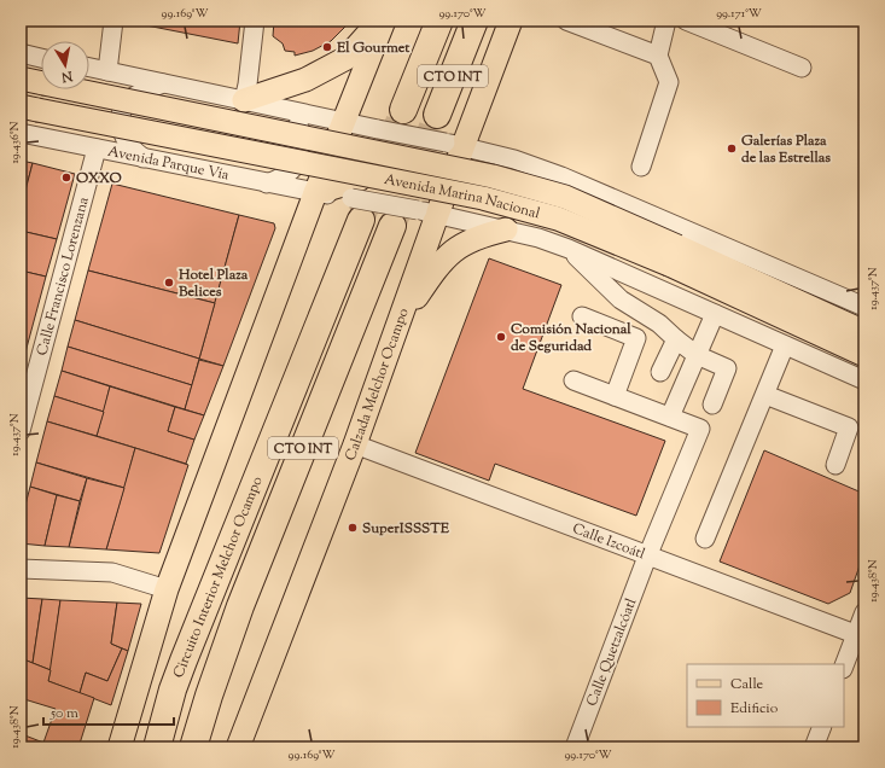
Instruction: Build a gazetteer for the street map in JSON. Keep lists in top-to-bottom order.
{
  "streets": {
    "highway": ["CTO INT", "Circuito Interior Melchor Ocampo"],
    "main road": ["Avenida Marina Nacional", "Calzada Melchor Ocampo"],
    "street": [
      "Avenida Parque Vía",
      "Calle Francisco Lorenzana",
      "Calle Izcoátl",
      "Calle Quetzalcóatl"
    ]
  },
  "crossings": [
    ["Avenida Parque Vía", "Calle Francisco Lorenzana"],
    ["Avenida Marina Nacional", "Calzada Melchor Ocampo"],
    ["Avenida Marina Nacional", "Circuito Interior Melchor Ocampo"],
    ["Calzada Melchor Ocampo", "Calle Izcoátl"],
    ["Calle Izcoátl", "Calle Quetzalcóatl"]
  ],
  "places": [
    "El Gourmet",
    "Galerías Plaza de las Estrellas",
    "OXXO",
    "Hotel Plaza Belices",
    "Comisión Nacional de Seguridad",
    "SuperISSSTE"
  ],
  "legend": ["Calle", "Edificio"],
  "scale_bar": "50 m",
  "north": "bottom",
  "coordinates": [
    "99.169°W",
    "99.170°W",
    "99.171°W",
    "19.436°N",
    "19.437°N",
    "19.438°N"
  ]
}
